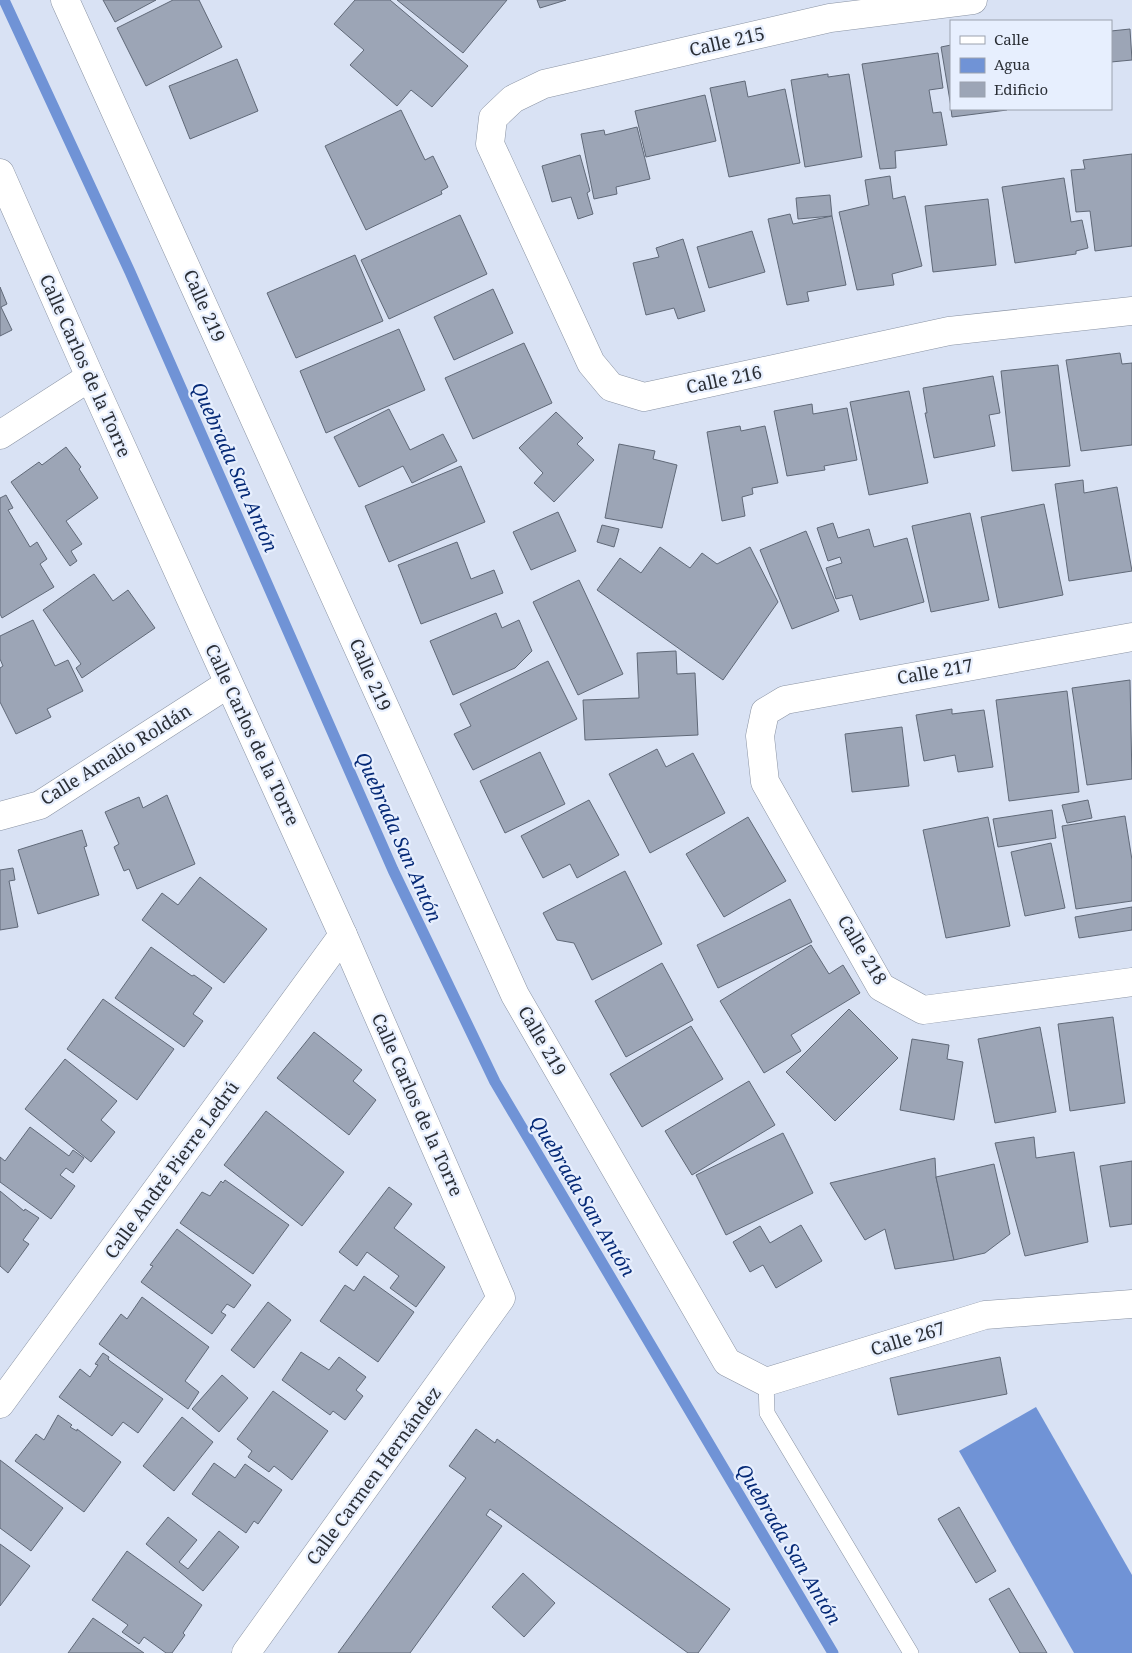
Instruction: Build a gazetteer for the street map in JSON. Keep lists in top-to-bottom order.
{
  "streets": {
    "street": [
      "Calle 215",
      "Calle 219",
      "Calle Carlos de la Torre",
      "Calle 216",
      "Calle 217",
      "Calle Amalio Roldán",
      "Calle 218",
      "Calle André Pierre Ledrú",
      "Calle 267",
      "Calle Carmen Hernández"
    ]
  },
  "crossings": [
    ["Calle 215", "Calle 216"],
    ["Calle 219", "Calle 267"],
    ["Calle Carlos de la Torre", "Calle Amalio Roldán"],
    ["Calle Carlos de la Torre", "Calle André Pierre Ledrú"],
    ["Calle Carlos de la Torre", "Calle Carmen Hernández"],
    ["Calle 217", "Calle 218"]
  ],
  "water": ["Quebrada San Antón"],
  "legend": ["Calle", "Agua", "Edificio"]
}
